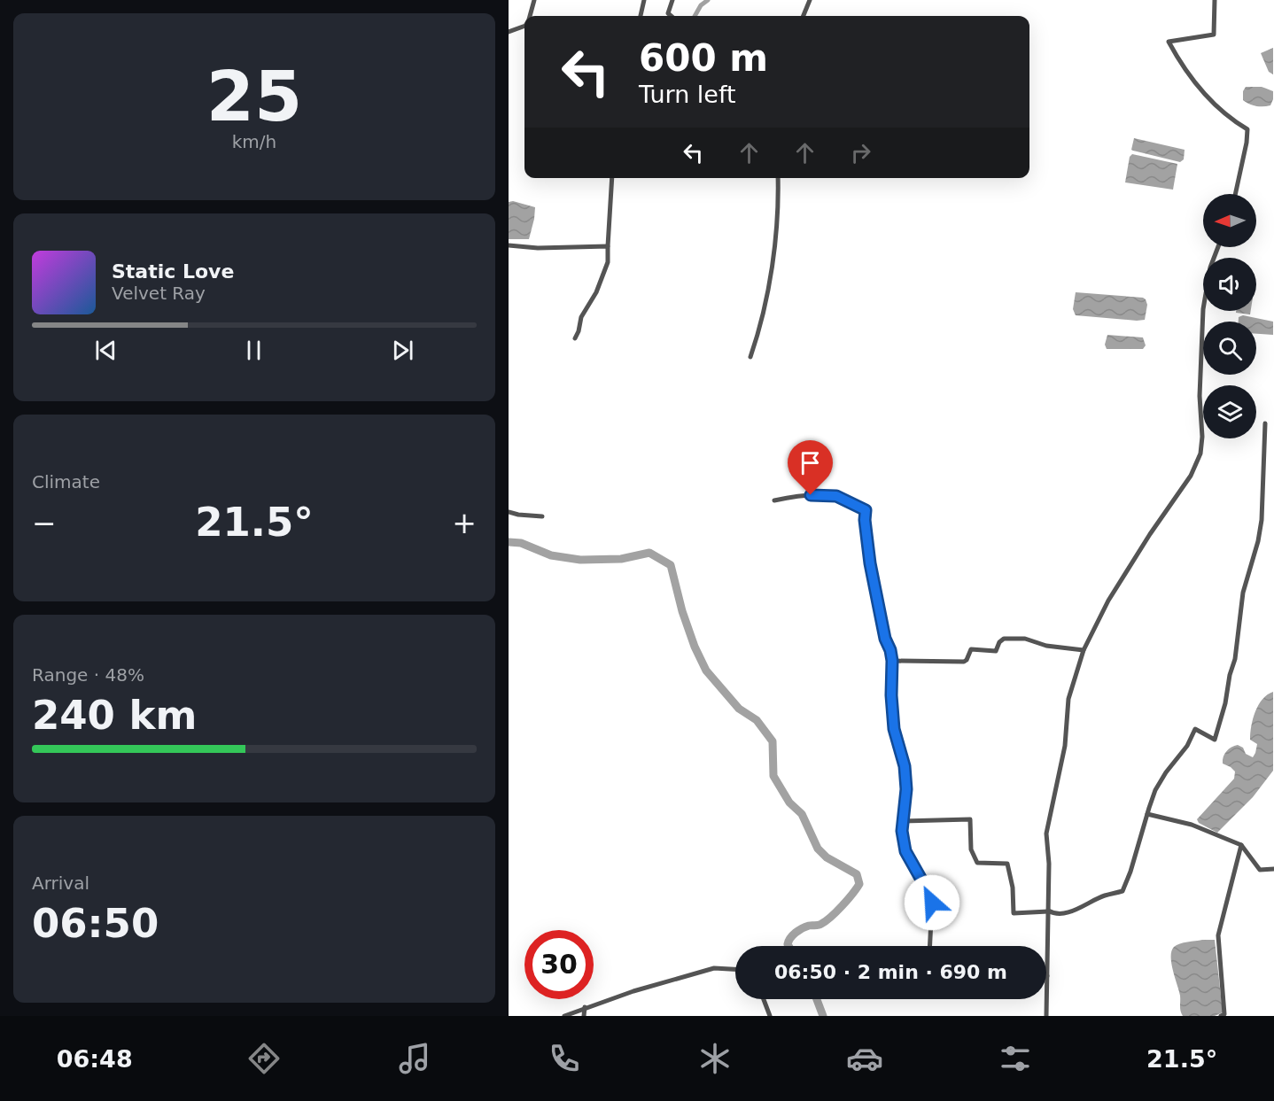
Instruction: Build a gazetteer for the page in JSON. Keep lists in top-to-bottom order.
{
  "north": "left",
  "page": {
    "tile": [
      ["25", "km/h"],
      "Climate",
      ["Range · 48%", "240 km"],
      ["Arrival", "06:50"]
    ],
    "turn": ["600 m", "Turn left"],
    "song": ["Static Love", "Velvet Ray"],
    "heat": ["−", "21.5°", "+"],
    "limit": "30",
    "trip": "06:50 · 2 min · 690 m",
    "tabs": ["06:48", "21.5°"]
  }
}
